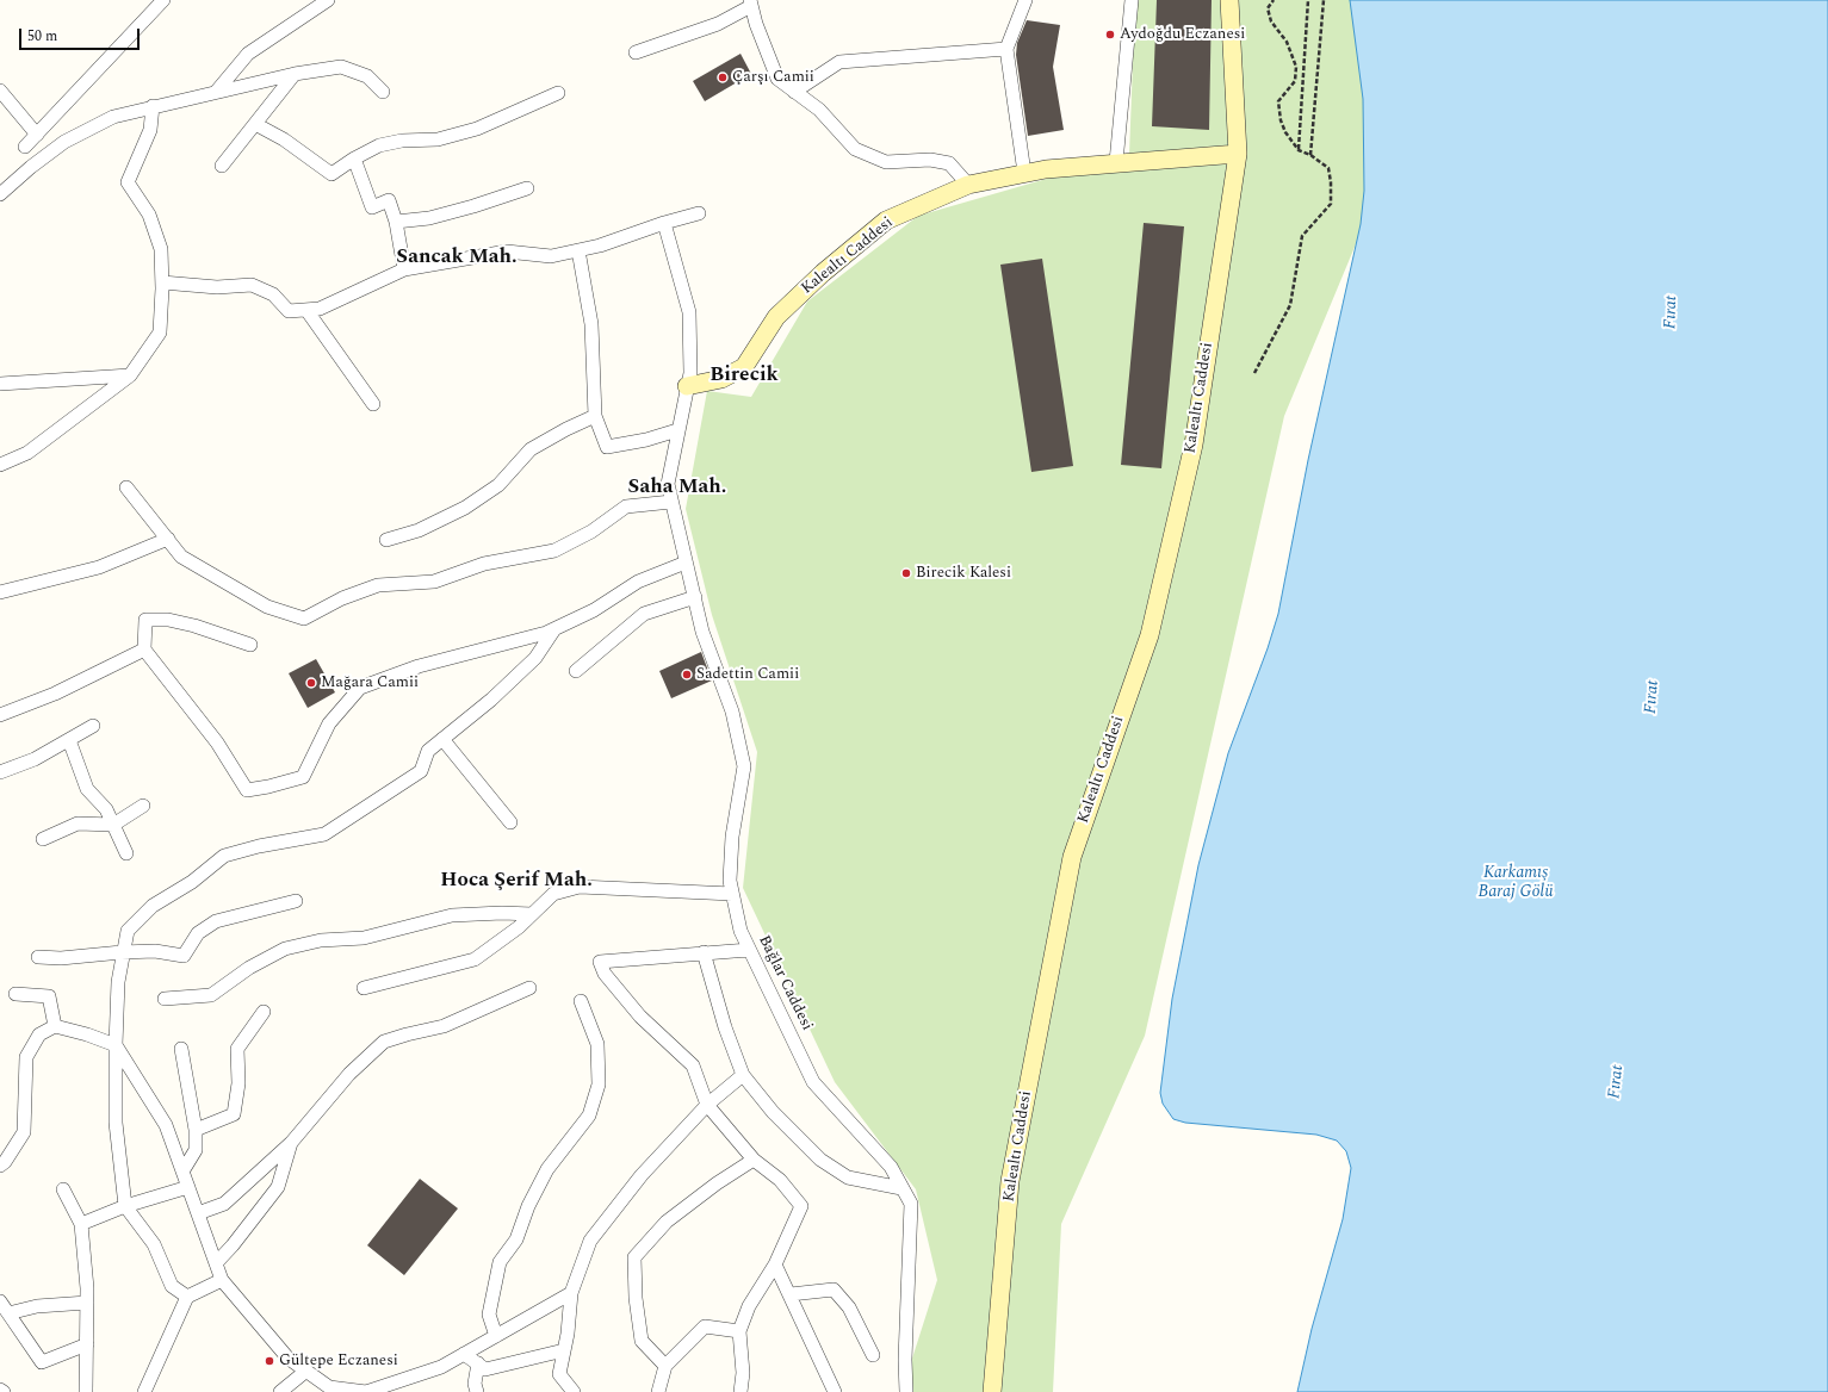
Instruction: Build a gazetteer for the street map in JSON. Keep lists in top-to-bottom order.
{
  "streets": {
    "street": ["Kalealtı Caddesi", "Bağlar Caddesi"]
  },
  "crossings": [
    ["Kalealtı Caddesi", "Bağlar Caddesi"]
  ],
  "districts": [
    "Sancak Mah.",
    "Birecik",
    "Saha Mah.",
    "Hoca Şerif Mah."
  ],
  "water": ["Fırat", "Karkamış Baraj Gölü"],
  "places": [
    "Aydoğdu Eczanesi",
    "Çarşı Camii",
    "Birecik Kalesi",
    "Sadettin Camii",
    "Mağara Camii",
    "Gültepe Eczanesi"
  ],
  "scale_bar": "50 m"
}
